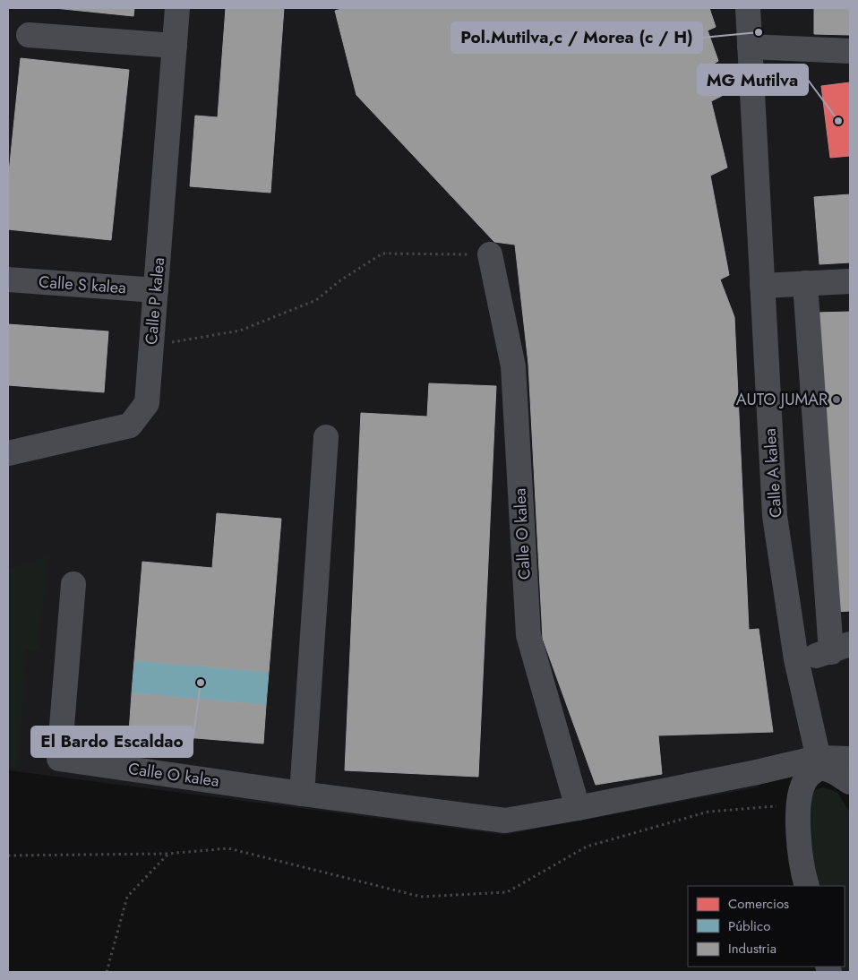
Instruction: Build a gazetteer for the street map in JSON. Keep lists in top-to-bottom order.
{
  "streets": {
    "street": [
      "Calle S kalea",
      "Calle P kalea",
      "Calle A kalea",
      "Calle O kalea"
    ]
  },
  "crossings": [
    ["Calle S kalea", "Calle P kalea"],
    ["Calle A kalea", "Calle O kalea"]
  ],
  "places": [
    "Pol.Mutilva,c / Morea (c / H)",
    "MG Mutilva",
    "AUTO JUMAR",
    "El Bardo Escaldao"
  ],
  "legend": ["Comercios", "Público", "Industria"]
}
